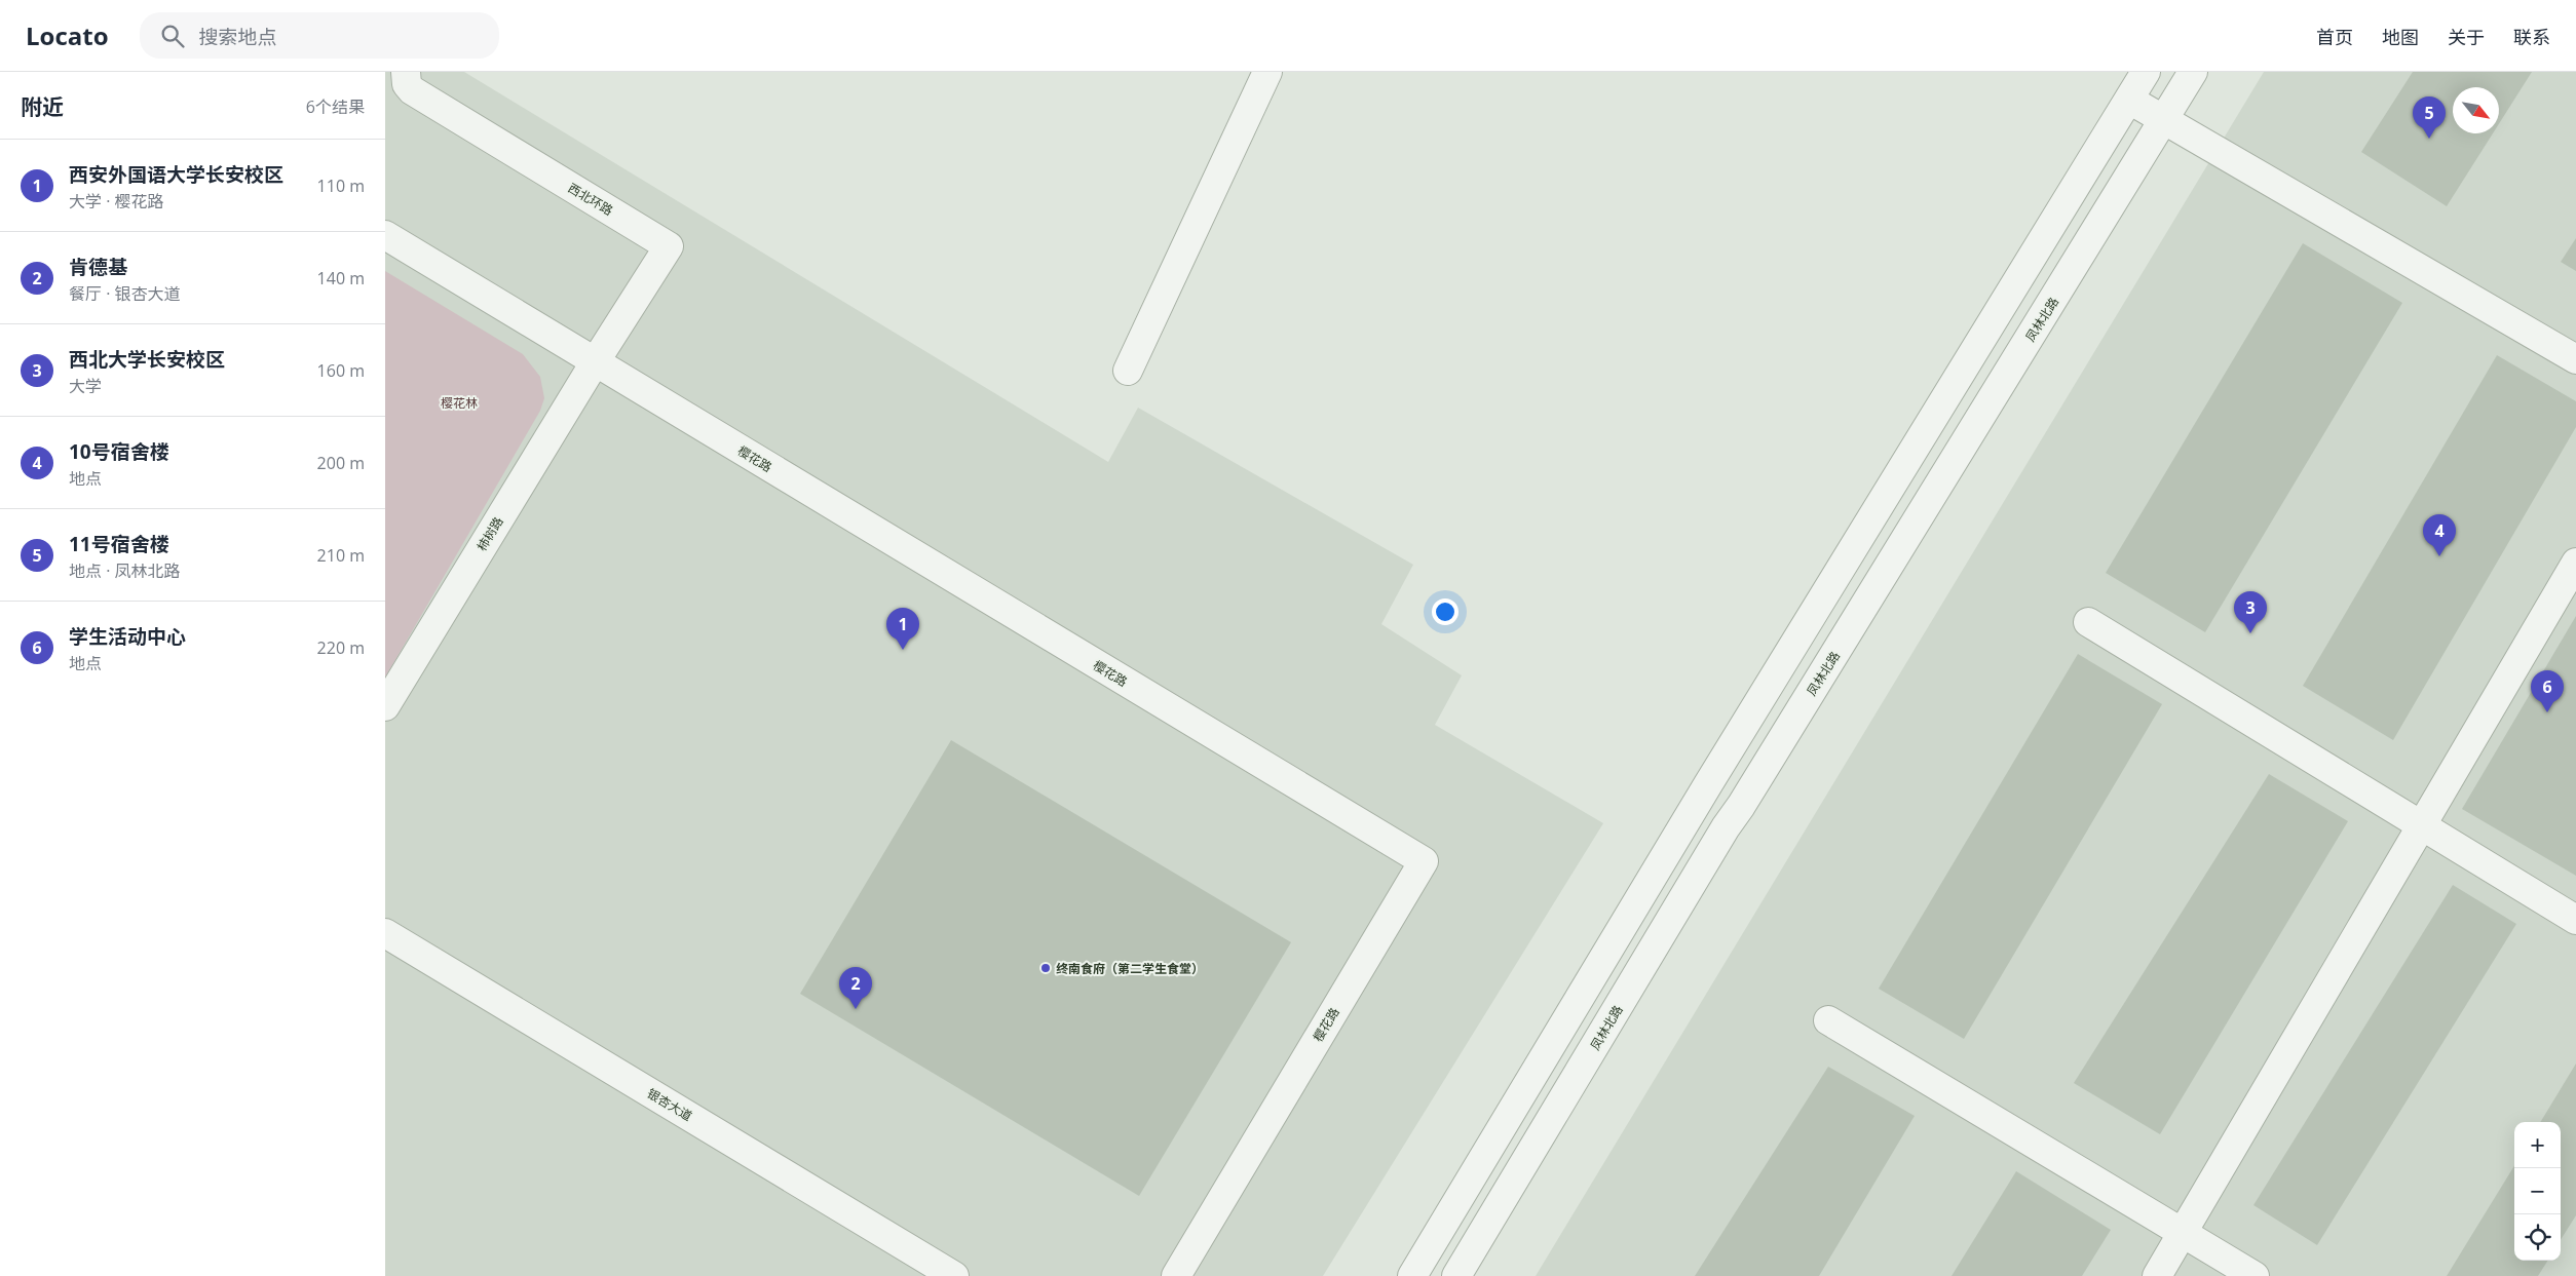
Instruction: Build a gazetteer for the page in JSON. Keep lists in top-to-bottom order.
{
  "streets": {
    "street": [
      "西北环路",
      "凤林北路",
      "樱花路",
      "柿树路",
      "银杏大道"
    ]
  },
  "crossings": [
    ["西北环路", "樱花路"],
    ["西北环路", "柿树路"],
    ["樱花路", "柿树路"]
  ],
  "parks": ["樱花林"],
  "places": ["终南食府（第二学生食堂）"],
  "north": "bottom right",
  "page": {
    "header": "Locato",
    "search": "搜索地点",
    "nav": [
      "首页",
      "地图",
      "关于",
      "联系"
    ],
    "heading": ["附近", "6个结果"],
    "pins": [
      "5",
      "4",
      "3",
      "1",
      "6",
      "2"
    ],
    "list": [
      {
        "mark": "1",
        "name": "西安外国语大学长安校区",
        "note": "大学 · 樱花路",
        "value": "110 m"
      },
      {
        "mark": "2",
        "name": "肯德基",
        "note": "餐厅 · 银杏大道",
        "value": "140 m"
      },
      {
        "mark": "3",
        "name": "西北大学长安校区",
        "note": "大学",
        "value": "160 m"
      },
      {
        "mark": "4",
        "name": "10号宿舍楼",
        "note": "地点",
        "value": "200 m"
      },
      {
        "mark": "5",
        "name": "11号宿舍楼",
        "note": "地点 · 凤林北路",
        "value": "210 m"
      },
      {
        "mark": "6",
        "name": "学生活动中心",
        "note": "地点",
        "value": "220 m"
      }
    ],
    "map_buttons": ["+", "−"]
  }
}
